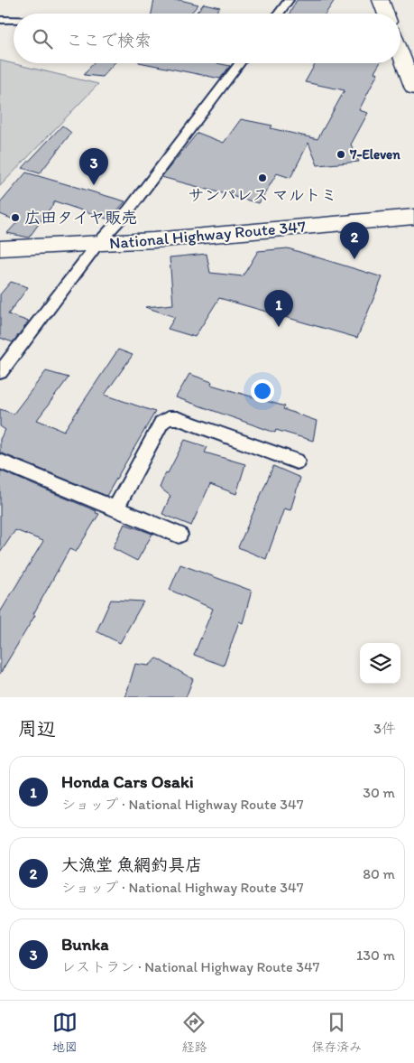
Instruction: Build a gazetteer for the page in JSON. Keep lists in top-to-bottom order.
{
  "streets": {
    "highway": ["National Highway Route 347"]
  },
  "places": ["7-Eleven", "サンパレス マルトミ", "広田タイヤ販売"],
  "page": {
    "search": "ここで検索",
    "pins": ["3", "2", "1"],
    "heading": ["周辺", "3件"],
    "list": [
      {
        "mark": "1",
        "name": "Honda Cars Osaki",
        "note": "ショップ · National Highway Route 347",
        "value": "30 m"
      },
      {
        "mark": "2",
        "name": "大漁堂 魚網釣具店",
        "note": "ショップ · National Highway Route 347",
        "value": "80 m"
      },
      {
        "mark": "3",
        "name": "Bunka",
        "note": "レストラン · National Highway Route 347",
        "value": "130 m"
      }
    ],
    "nav": ["地図", "経路", "保存済み"]
  }
}
